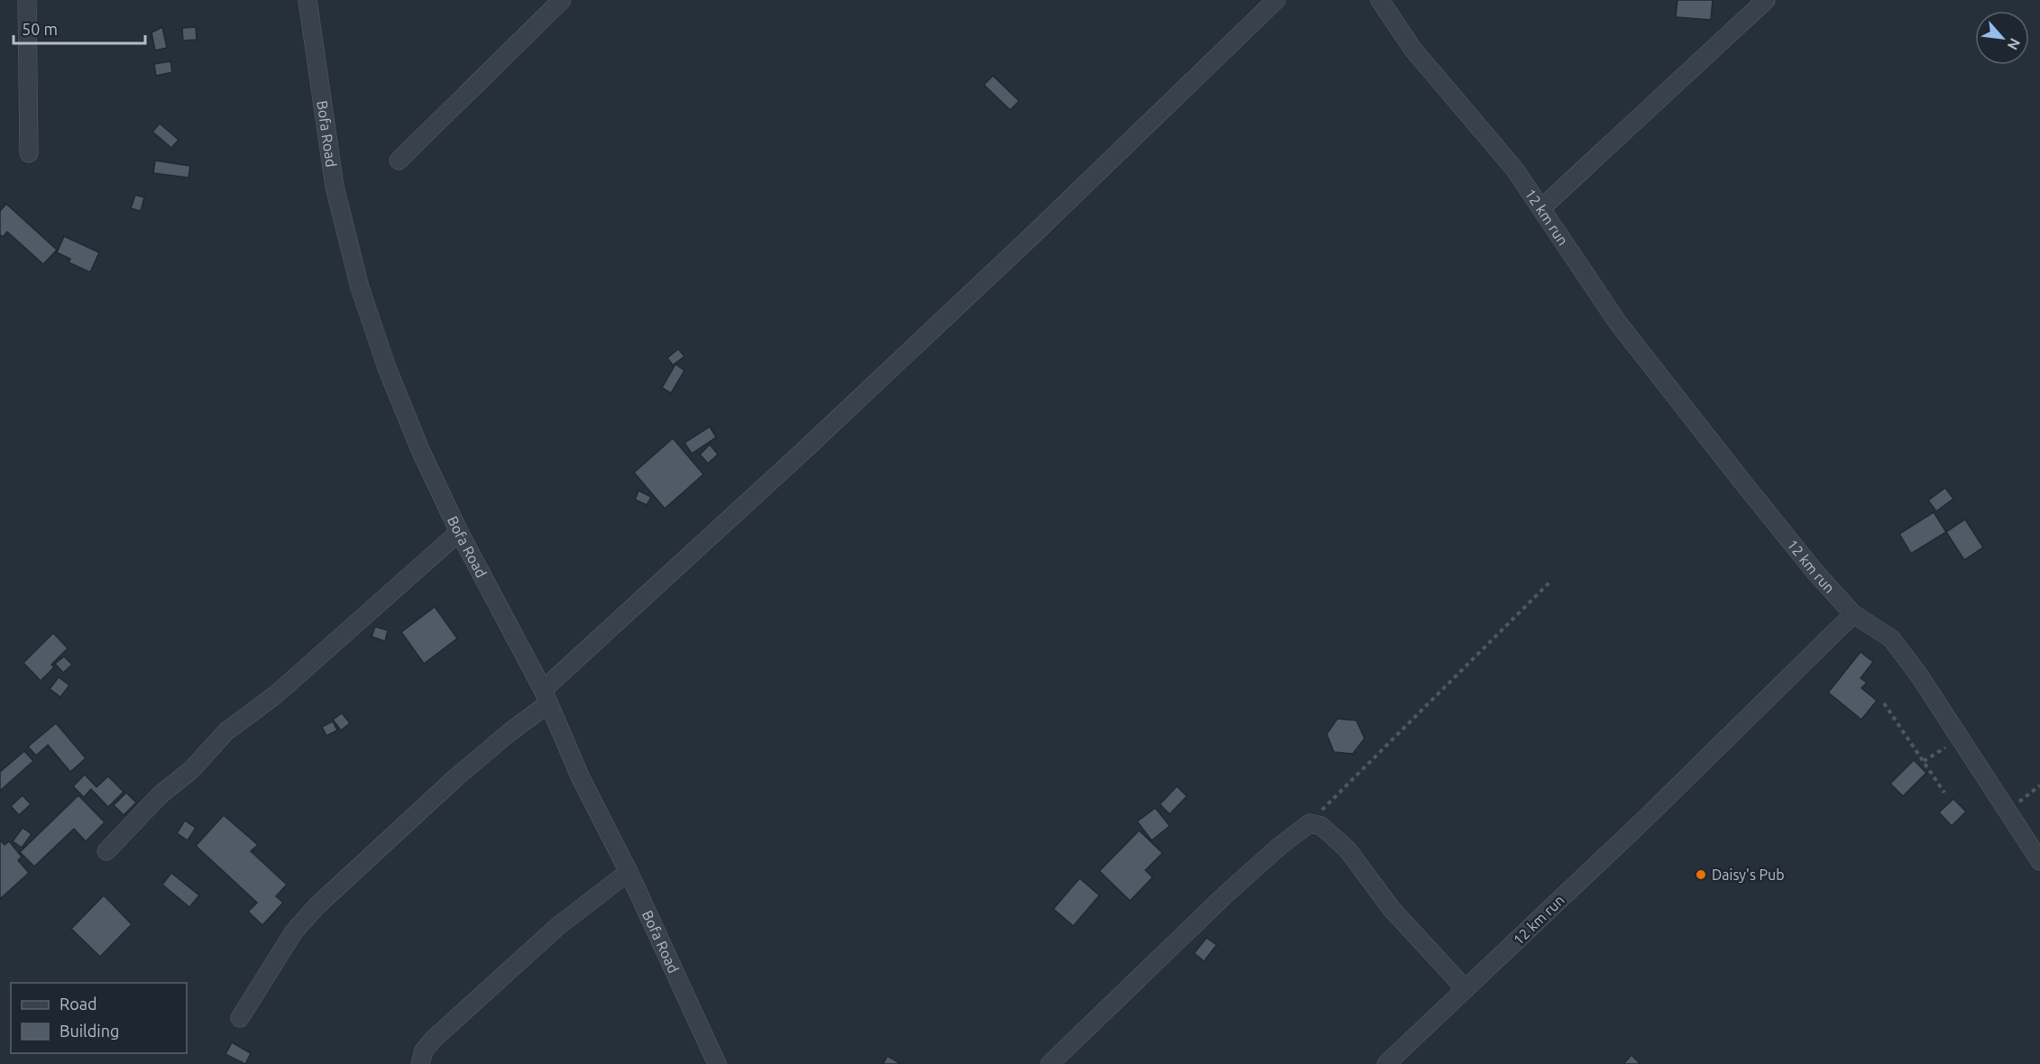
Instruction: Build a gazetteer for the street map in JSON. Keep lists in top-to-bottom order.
{
  "streets": {
    "street": ["Bofa Road", "12 km run"]
  },
  "places": ["Daisy's Pub"],
  "legend": ["Road", "Building"],
  "scale_bar": "50 m",
  "north": "bottom right"
}
